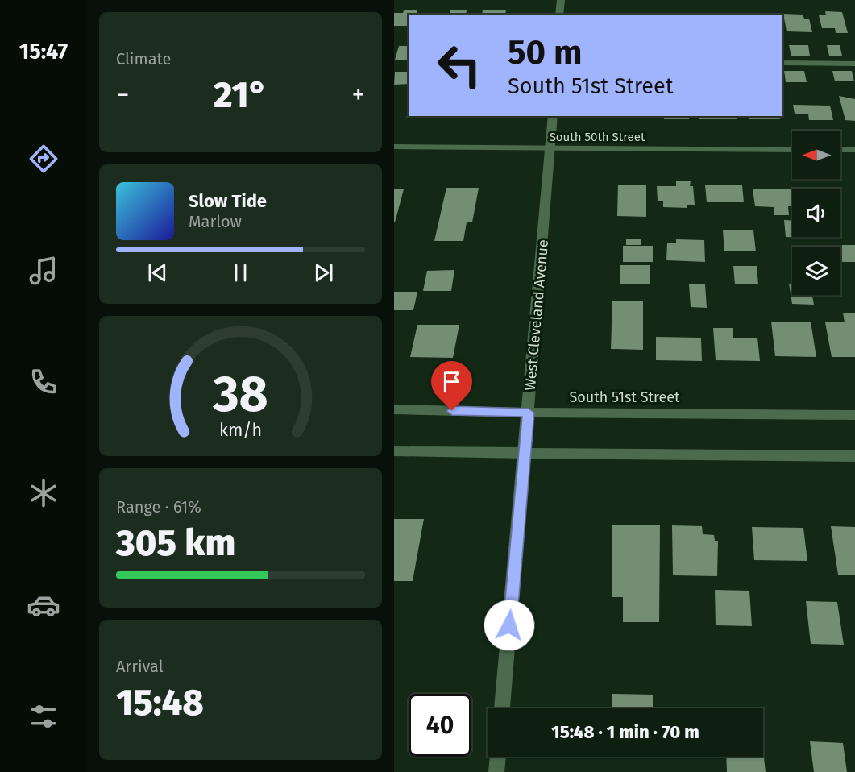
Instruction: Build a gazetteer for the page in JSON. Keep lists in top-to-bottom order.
{
  "streets": {
    "street": ["South 50th Street", "West Cleveland Avenue", "South 51st Street"]
  },
  "crossings": [
    ["South 50th Street", "West Cleveland Avenue"],
    ["West Cleveland Avenue", "South 51st Street"]
  ],
  "north": "left",
  "page": {
    "tabs": "15:47",
    "tile": [
      "Climate",
      ["Range · 61%", "305 km"],
      ["Arrival", "15:48"]
    ],
    "turn": ["50 m", "South 51st Street"],
    "heat": ["−", "21°", "+"],
    "song": ["Slow Tide", "Marlow"],
    "limit": "40",
    "trip": "15:48 · 1 min · 70 m",
    "gauge": ["38", "km/h"]
  }
}
